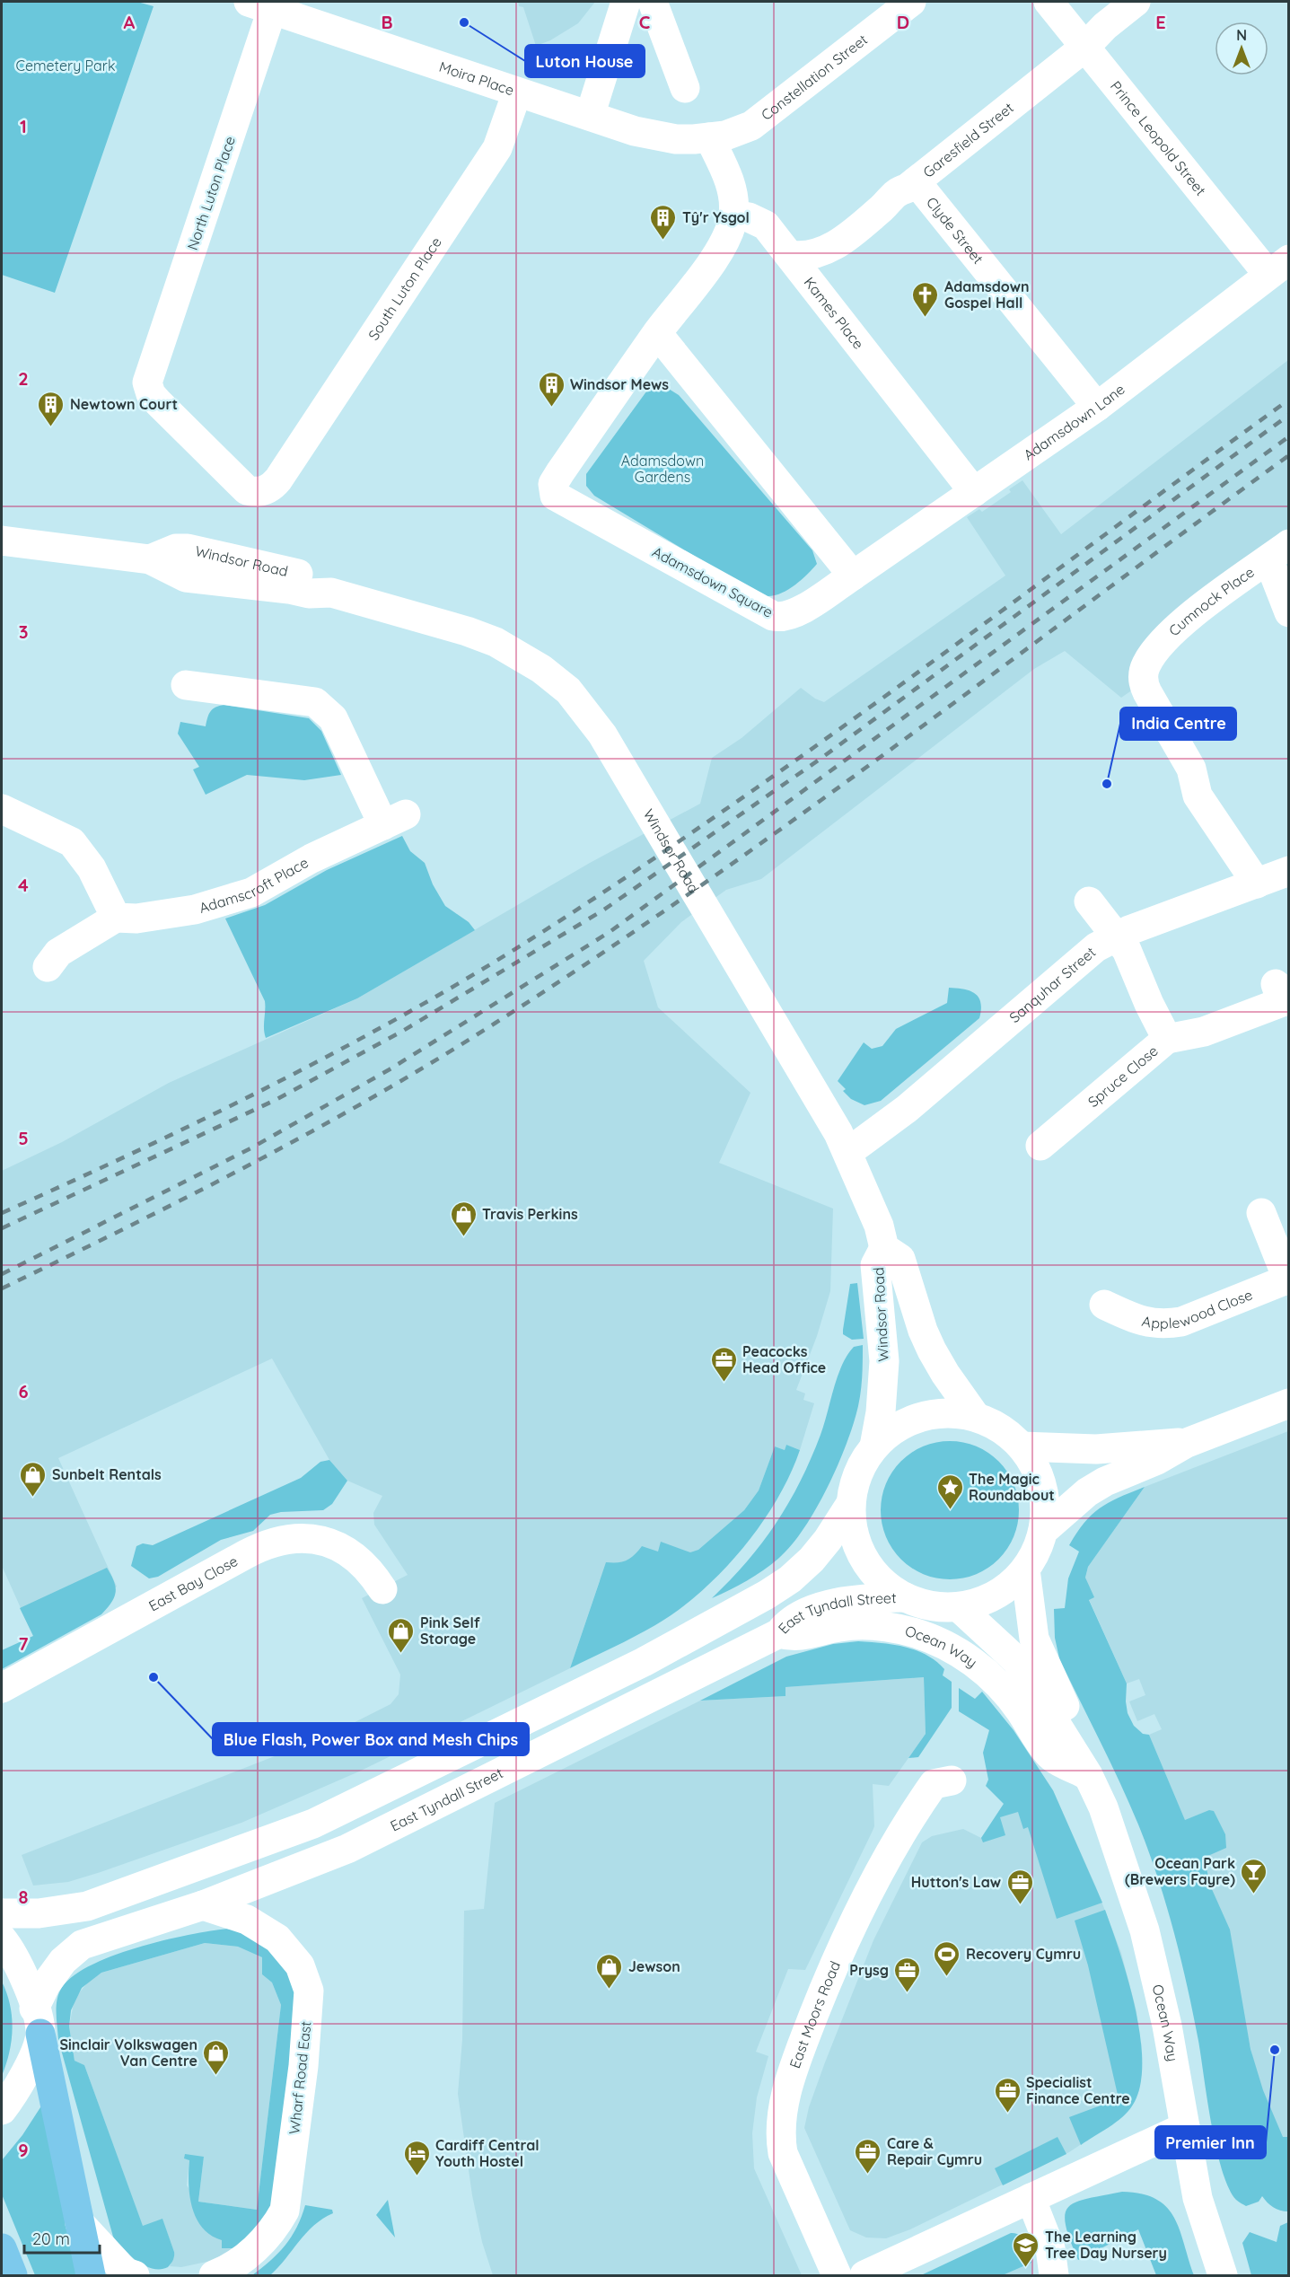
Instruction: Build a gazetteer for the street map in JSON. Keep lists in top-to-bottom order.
{
  "streets": {
    "street": [
      "Constellation Street",
      "Moira Place",
      "Prince Leopold Street",
      "Garesfield Street",
      "North Luton Place",
      "Clyde Street",
      "South Luton Place",
      "Kames Place",
      "Adamsdown Lane",
      "Windsor Road",
      "Adamsdown Square",
      "Cumnock Place",
      "Adamscroft Place",
      "Sanquhar Street",
      "Spruce Close",
      "Applewood Close",
      "East Bay Close",
      "East Tyndall Street",
      "Ocean Way",
      "East Moors Road",
      "Wharf Road East"
    ]
  },
  "crossings": [
    ["Constellation Street", "Moira Place"],
    ["Moira Place", "North Luton Place"],
    ["Moira Place", "South Luton Place"],
    ["Prince Leopold Street", "Garesfield Street"],
    ["Prince Leopold Street", "Adamsdown Lane"],
    ["Garesfield Street", "Clyde Street"],
    ["Garesfield Street", "Kames Place"],
    ["North Luton Place", "South Luton Place"],
    ["Clyde Street", "Adamsdown Lane"],
    ["Kames Place", "Adamsdown Lane"],
    ["Kames Place", "Adamsdown Square"],
    ["Adamsdown Lane", "Adamsdown Square"],
    ["Windsor Road", "Sanquhar Street"],
    ["Cumnock Place", "Sanquhar Street"],
    ["Sanquhar Street", "Spruce Close"],
    ["East Tyndall Street", "Ocean Way"],
    ["East Tyndall Street", "Wharf Road East"]
  ],
  "parks": ["Cemetery Park", "Adamsdown Gardens"],
  "places": {
    "other": [
      "Luton House",
      "India Centre",
      "Blue Flash, Power Box and Mesh Chips",
      "Premier Inn"
    ],
    "building": ["Tŷ'r Ysgol", "Windsor Mews", "Newtown Court"],
    "church": ["Adamsdown Gospel Hall"],
    "shop": [
      "Travis Perkins",
      "Sunbelt Rentals",
      "Pink Self Storage",
      "Jewson",
      "Sinclair Volkswagen Van Centre"
    ],
    "office": [
      "Peacocks Head Office",
      "Hutton's Law",
      "Prysg",
      "Specialist Finance Centre",
      "Care & Repair Cymru"
    ],
    "place": ["The Magic Roundabout"],
    "bar": ["Ocean Park (Brewers Fayre)"],
    "sports": ["Recovery Cymru"],
    "hotel": ["Cardiff Central Youth Hostel"],
    "school or university": ["The Learning Tree Day Nursery"]
  },
  "scale_bar": "20 m",
  "north": "top",
  "grid": {
    "columns": [
      "A",
      "B",
      "C",
      "D",
      "E"
    ],
    "rows": [
      "1",
      "2",
      "3",
      "4",
      "5",
      "6",
      "7",
      "8",
      "9"
    ]
  }
}
